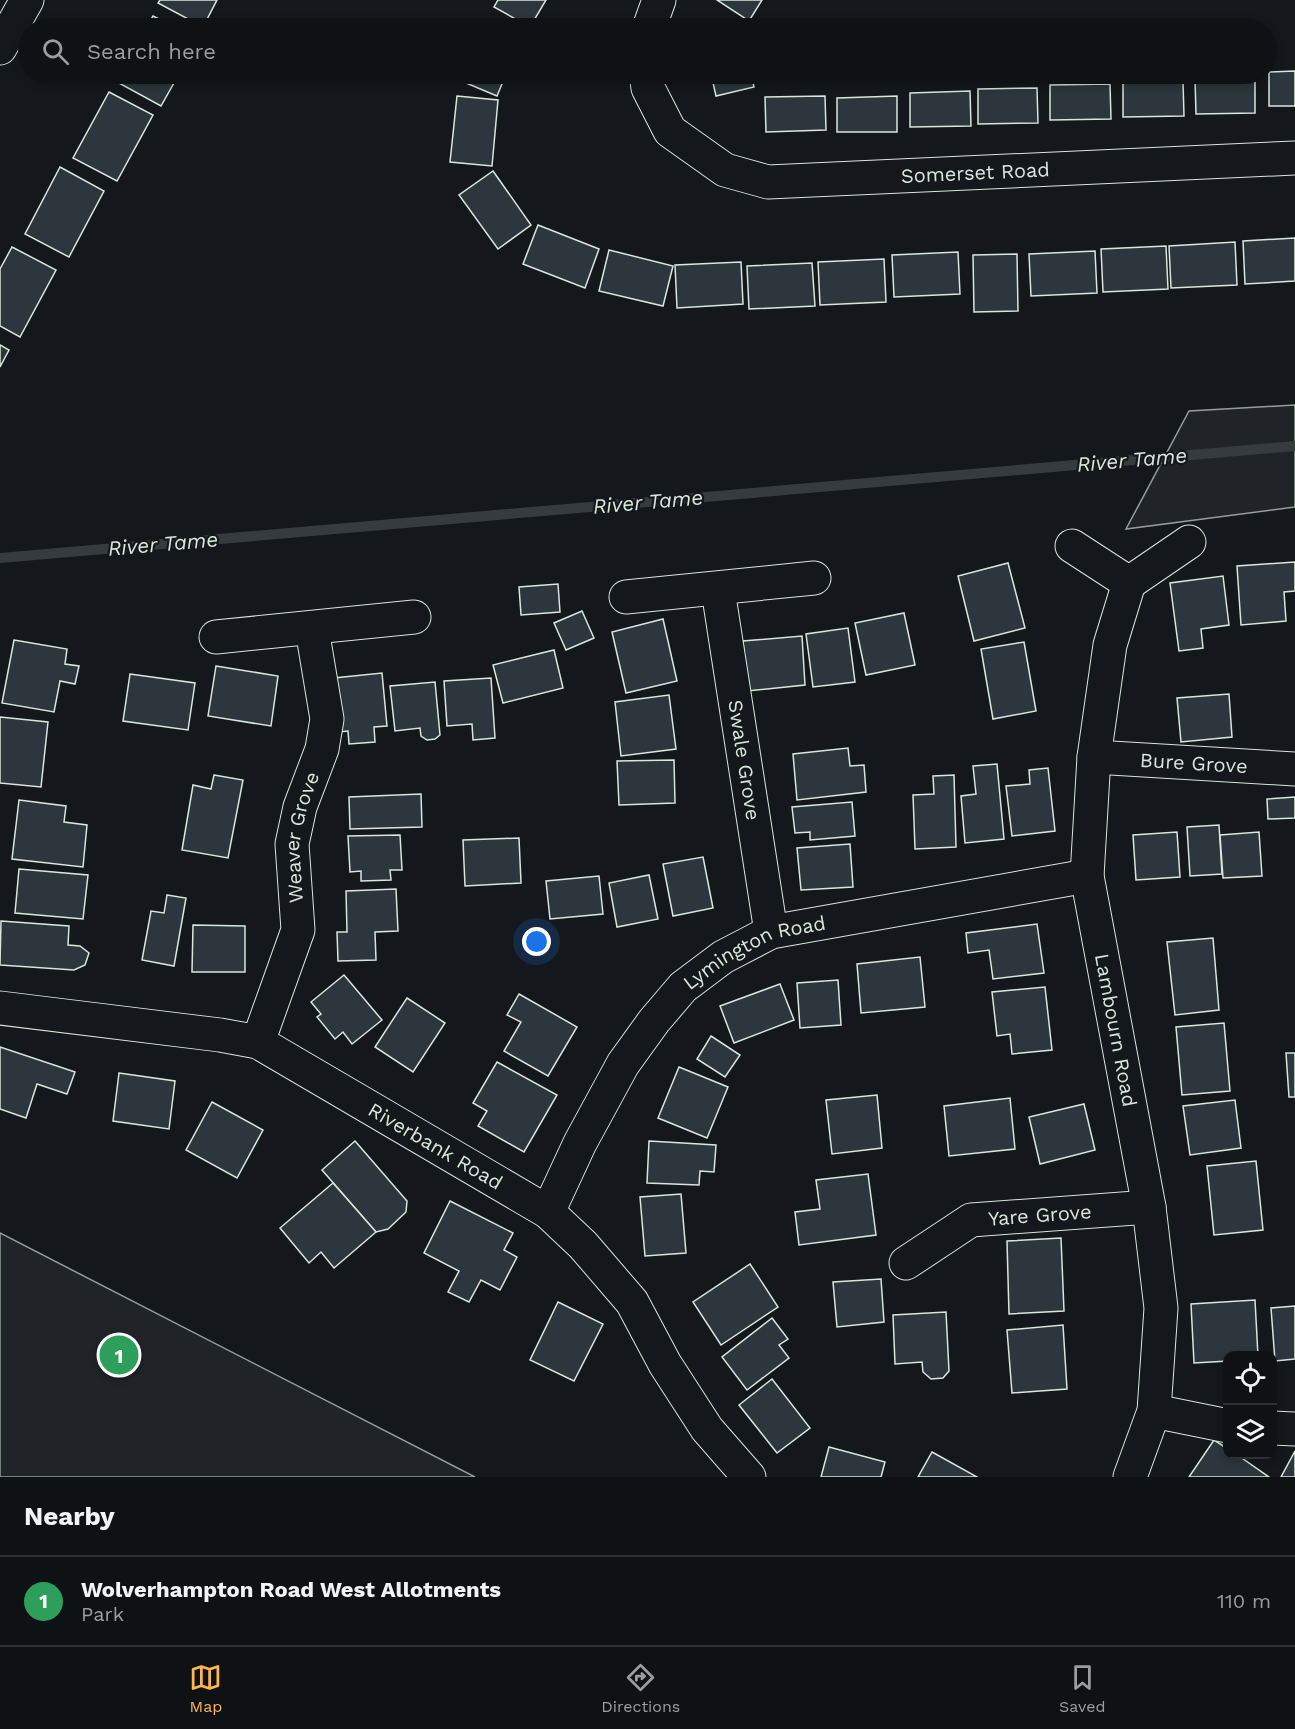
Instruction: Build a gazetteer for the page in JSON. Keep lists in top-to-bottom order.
{
  "streets": {
    "street": [
      "Somerset Road",
      "Swale Grove",
      "Bure Grove",
      "Weaver Grove",
      "Lymington Road",
      "Lambourn Road",
      "Riverbank Road",
      "Yare Grove"
    ]
  },
  "crossings": [
    ["Swale Grove", "Lymington Road"],
    ["Bure Grove", "Lambourn Road"],
    ["Weaver Grove", "Riverbank Road"],
    ["Lymington Road", "Lambourn Road"],
    ["Lymington Road", "Riverbank Road"],
    ["Lambourn Road", "Yare Grove"]
  ],
  "water": ["River Tame"],
  "page": {
    "search": "Search here",
    "pins": "1",
    "heading": "Nearby",
    "list": [
      {
        "mark": "1",
        "name": "Wolverhampton Road West Allotments",
        "note": "Park",
        "value": "110 m"
      }
    ],
    "nav": ["Map", "Directions", "Saved"]
  }
}
